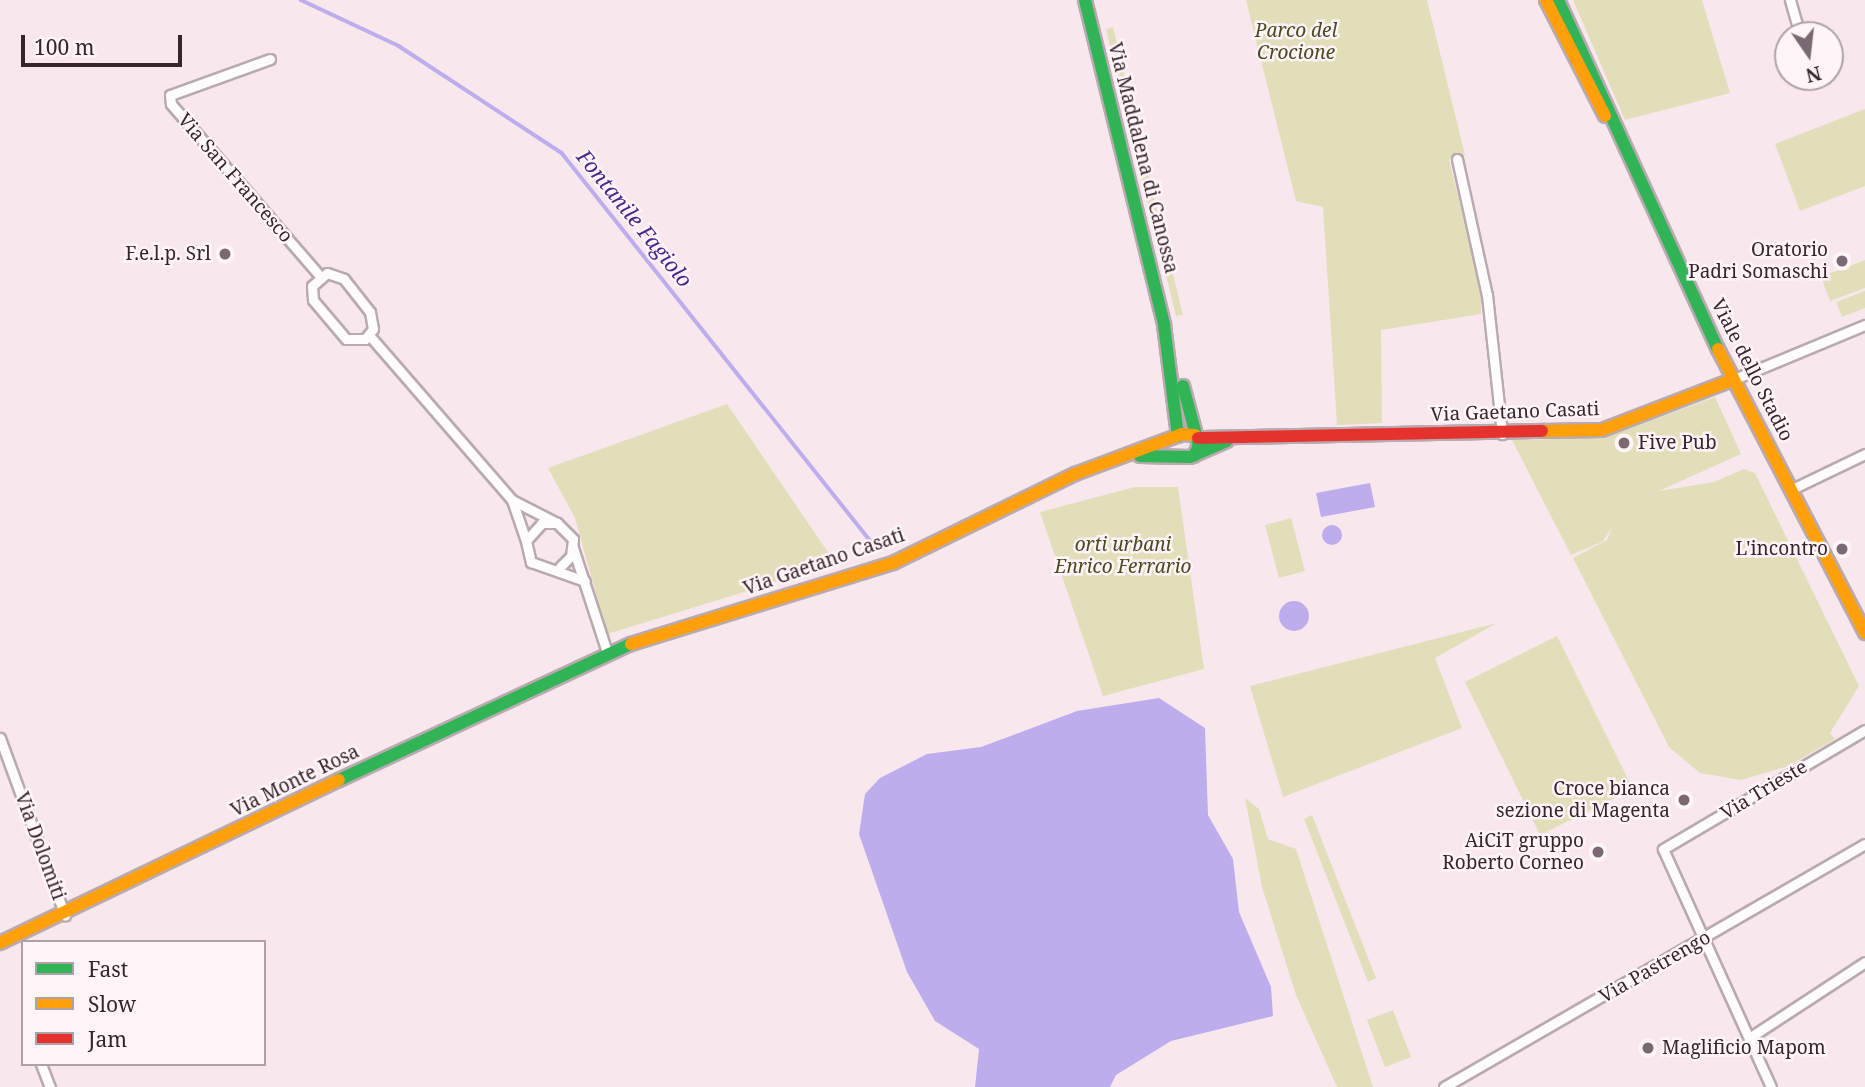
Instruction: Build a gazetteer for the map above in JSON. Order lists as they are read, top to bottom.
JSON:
{
  "streets": {
    "street": [
      "Via Maddalena di Canossa",
      "Via San Francesco",
      "Viale dello Stadio",
      "Via Gaetano Casati",
      "Via Monte Rosa",
      "Via Trieste",
      "Via Dolomiti",
      "Via Pastrengo"
    ]
  },
  "crossings": [
    ["Via Maddalena di Canossa", "Via Gaetano Casati"],
    ["Viale dello Stadio", "Via Gaetano Casati"],
    ["Via Gaetano Casati", "Via Monte Rosa"],
    ["Via Monte Rosa", "Via Dolomiti"],
    ["Via Trieste", "Via Pastrengo"]
  ],
  "water": ["Fontanile Fagiolo"],
  "parks": ["Parco del Crocione", "orti urbani Enrico Ferrario"],
  "places": [
    "F.e.l.p. Srl",
    "Oratorio Padri Somaschi",
    "Five Pub",
    "L'incontro",
    "Croce bianca sezione di Magenta",
    "AiCiT gruppo Roberto Corneo",
    "Maglificio Mapom"
  ],
  "legend": ["Fast", "Slow", "Jam"],
  "scale_bar": "100 m",
  "north": "bottom"
}
